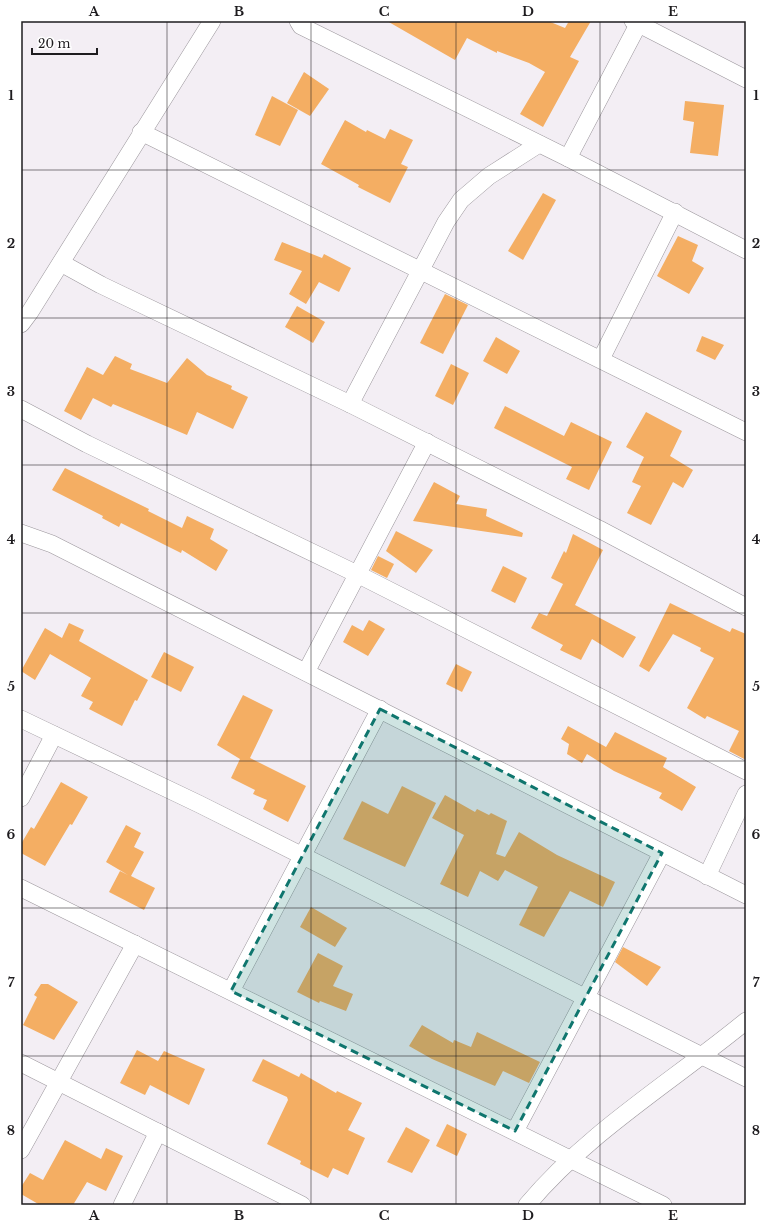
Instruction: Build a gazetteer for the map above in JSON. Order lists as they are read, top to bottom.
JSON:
{
  "scale_bar": "20 m",
  "grid": {
    "columns": [
      "A",
      "B",
      "C",
      "D",
      "E"
    ],
    "rows": [
      "1",
      "2",
      "3",
      "4",
      "5",
      "6",
      "7",
      "8"
    ]
  }
}
